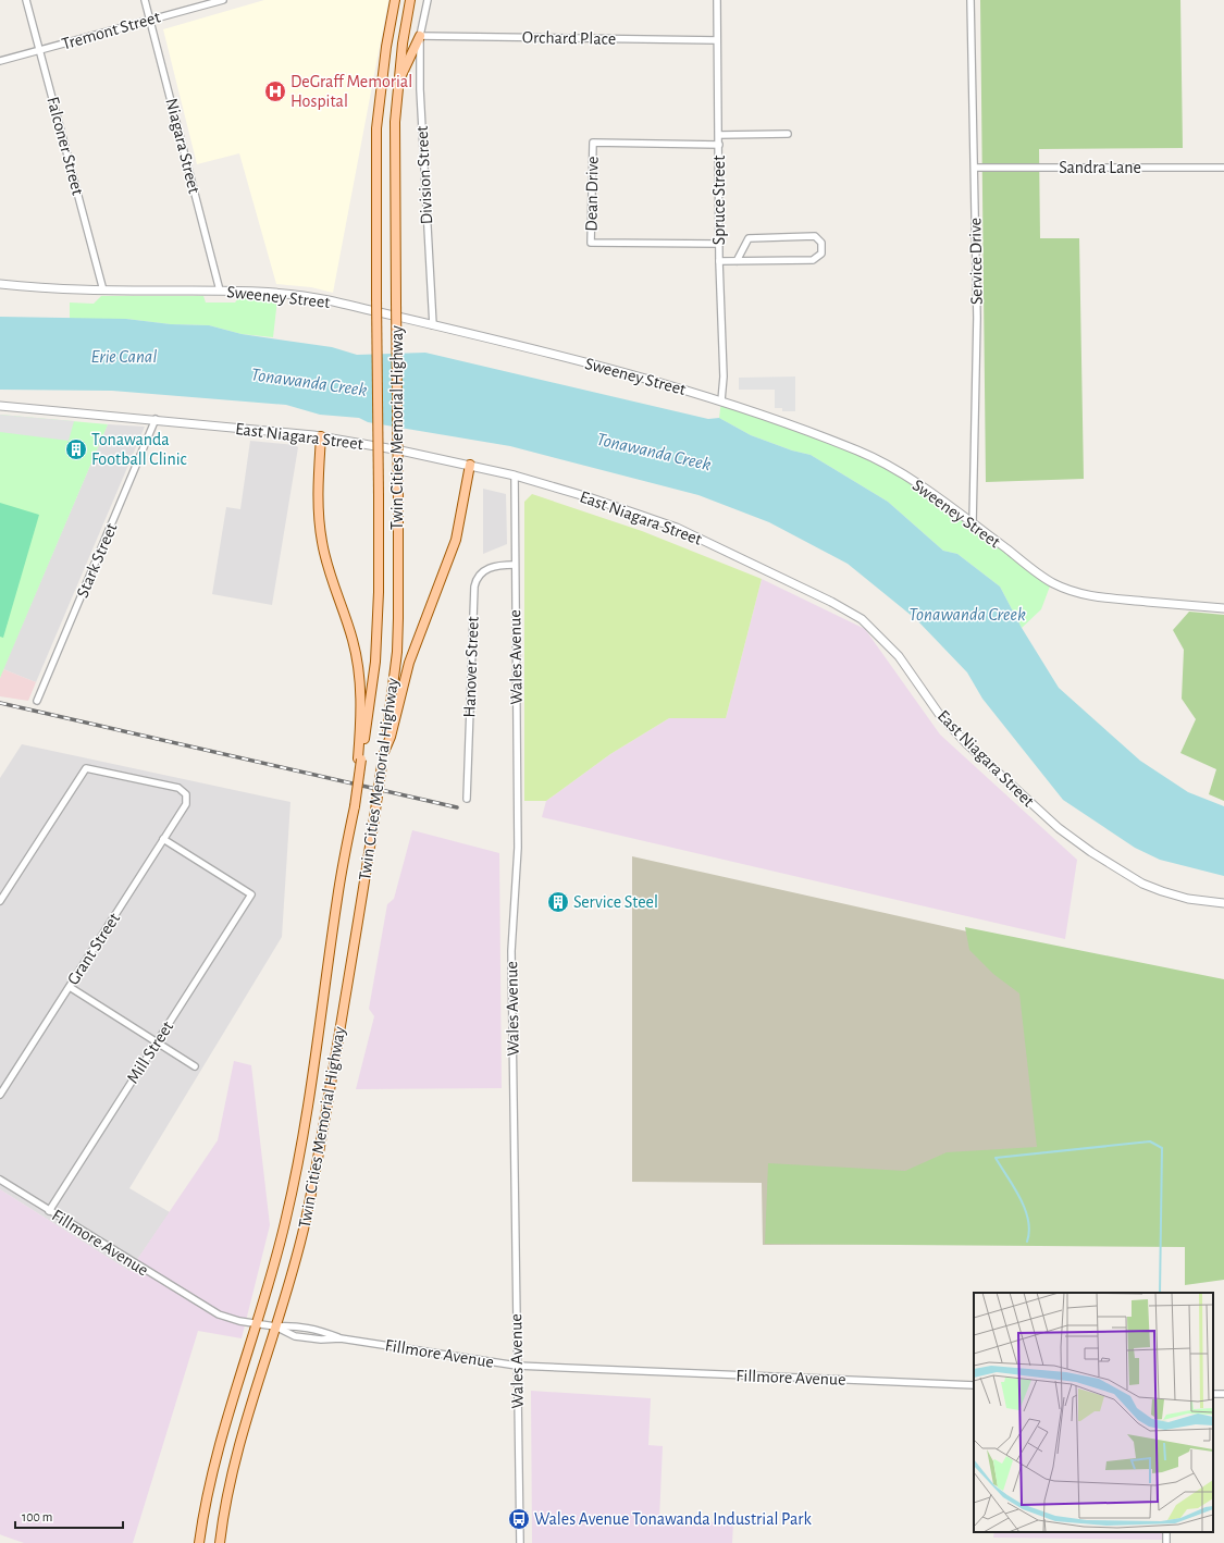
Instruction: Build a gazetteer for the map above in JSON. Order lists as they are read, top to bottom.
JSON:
{
  "streets": {
    "main road": ["Twin Cities Memorial Highway"],
    "street": [
      "Tremont Street",
      "Orchard Place",
      "Falconer Street",
      "Niagara Street",
      "Sandra Lane",
      "Division Street",
      "Dean Drive",
      "Spruce Street",
      "Service Drive",
      "Sweeney Street",
      "East Niagara Street",
      "Stark Street",
      "Wales Avenue",
      "Hanover Street",
      "Grant Street",
      "Mill Street",
      "Fillmore Avenue"
    ]
  },
  "crossings": [
    ["Tremont Street", "Falconer Street"],
    ["Tremont Street", "Niagara Street"],
    ["Orchard Place", "Division Street"],
    ["Orchard Place", "Spruce Street"],
    ["Falconer Street", "Sweeney Street"],
    ["Niagara Street", "Sweeney Street"],
    ["Sandra Lane", "Service Drive"],
    ["Division Street", "Sweeney Street"],
    ["Dean Drive", "Spruce Street"],
    ["Spruce Street", "Sweeney Street"],
    ["Service Drive", "Sweeney Street"],
    ["Twin Cities Memorial Highway", "Fillmore Avenue"],
    ["East Niagara Street", "Stark Street"],
    ["East Niagara Street", "Wales Avenue"],
    ["Wales Avenue", "Hanover Street"],
    ["Wales Avenue", "Fillmore Avenue"],
    ["Grant Street", "Mill Street"],
    ["Mill Street", "Fillmore Avenue"]
  ],
  "water": ["Erie Canal", "Tonawanda Creek"],
  "places": {
    "hospital": ["DeGraff Memorial Hospital"],
    "building": ["Tonawanda Football Clinic", "Service Steel"],
    "bus stop": ["Wales Avenue Tonawanda Industrial Park"]
  },
  "scale_bar": "100 m"
}
